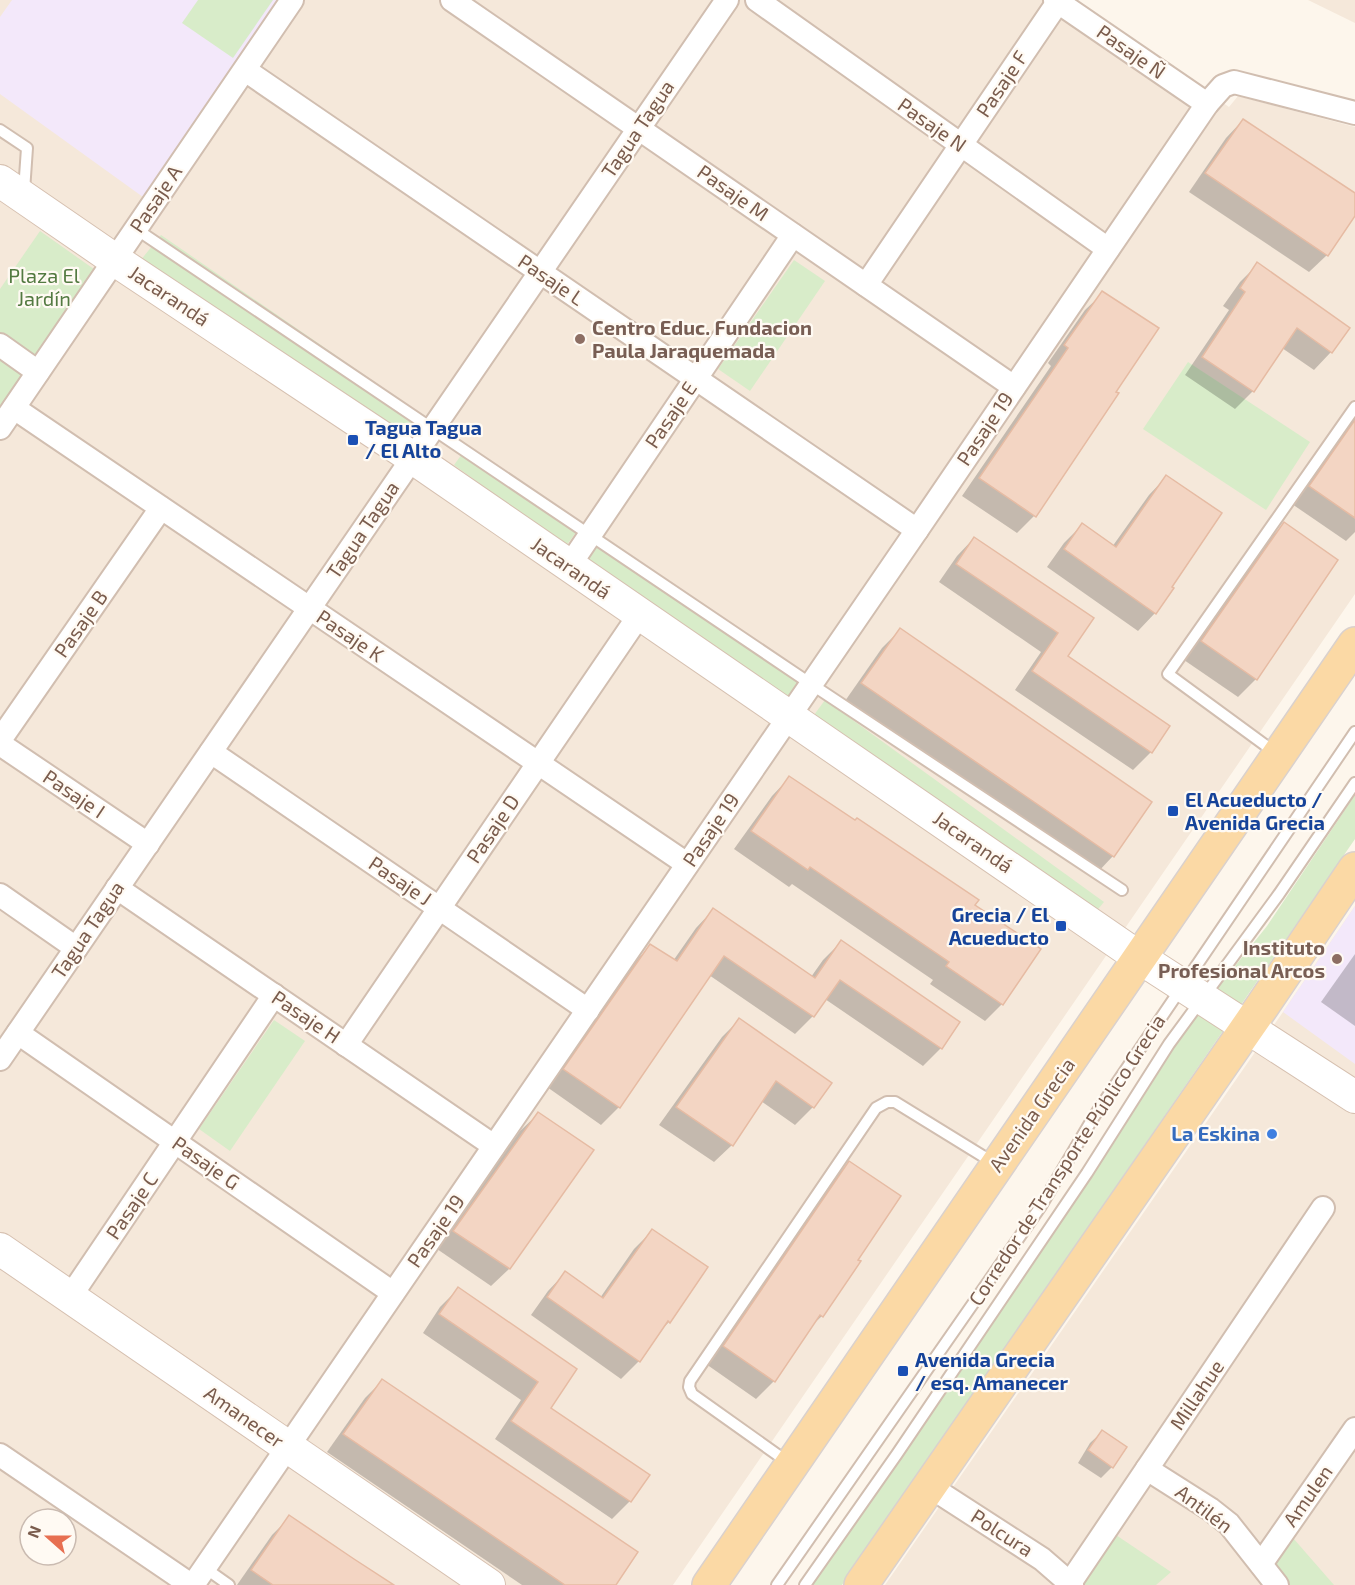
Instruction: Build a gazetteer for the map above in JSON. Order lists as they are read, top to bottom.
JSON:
{
  "streets": {
    "main road": ["Avenida Grecia"],
    "street": [
      "Pasaje Ñ",
      "Pasaje F",
      "Pasaje N",
      "Tagua Tagua",
      "Pasaje M",
      "Pasaje A",
      "Pasaje L",
      "Jacarandá",
      "Pasaje E",
      "Pasaje 19",
      "Pasaje B",
      "Pasaje K",
      "Pasaje I",
      "Pasaje D",
      "Pasaje J",
      "Pasaje H",
      "Pasaje G",
      "Pasaje C",
      "Millahue",
      "Amanecer",
      "Amulen",
      "Antilén",
      "Polcura"
    ],
    "lane": ["Corredor de Transporte Público Grecia"]
  },
  "crossings": [
    ["Pasaje Ñ", "Pasaje F"],
    ["Pasaje Ñ", "Pasaje 19"],
    ["Pasaje F", "Pasaje N"],
    ["Pasaje F", "Pasaje M"],
    ["Pasaje N", "Pasaje 19"],
    ["Tagua Tagua", "Pasaje M"],
    ["Tagua Tagua", "Pasaje L"],
    ["Tagua Tagua", "Jacarandá"],
    ["Tagua Tagua", "Pasaje K"],
    ["Tagua Tagua", "Pasaje I"],
    ["Tagua Tagua", "Pasaje J"],
    ["Tagua Tagua", "Pasaje H"],
    ["Tagua Tagua", "Pasaje G"],
    ["Pasaje M", "Pasaje E"],
    ["Pasaje M", "Pasaje 19"],
    ["Pasaje A", "Pasaje L"],
    ["Pasaje A", "Jacarandá"],
    ["Pasaje A", "Pasaje K"],
    ["Pasaje L", "Pasaje E"],
    ["Pasaje L", "Pasaje 19"],
    ["Jacarandá", "Pasaje E"],
    ["Jacarandá", "Pasaje 19"],
    ["Jacarandá", "Pasaje D"],
    ["Jacarandá", "Avenida Grecia"],
    ["Jacarandá", "Corredor de Transporte Público Grecia"],
    ["Pasaje 19", "Pasaje K"],
    ["Pasaje 19", "Pasaje J"],
    ["Pasaje 19", "Pasaje H"],
    ["Pasaje 19", "Pasaje G"],
    ["Pasaje 19", "Amanecer"],
    ["Pasaje B", "Pasaje K"],
    ["Pasaje K", "Pasaje D"],
    ["Pasaje D", "Pasaje J"],
    ["Pasaje D", "Pasaje H"],
    ["Pasaje H", "Pasaje C"],
    ["Pasaje G", "Pasaje C"],
    ["Pasaje C", "Amanecer"],
    ["Millahue", "Antilén"],
    ["Millahue", "Polcura"],
    ["Amulen", "Antilén"]
  ],
  "parks": ["Plaza El Jardín"],
  "places": {
    "other": ["Centro Educ. Fundacion Paula Jaraquemada", "Instituto Profesional Arcos", "La Eskina"],
    "transit": [
      "Tagua Tagua / El Alto",
      "El Acueducto / Avenida Grecia",
      "Grecia / El Acueducto",
      "Avenida Grecia / esq. Amanecer"
    ]
  },
  "north": "left"
}
